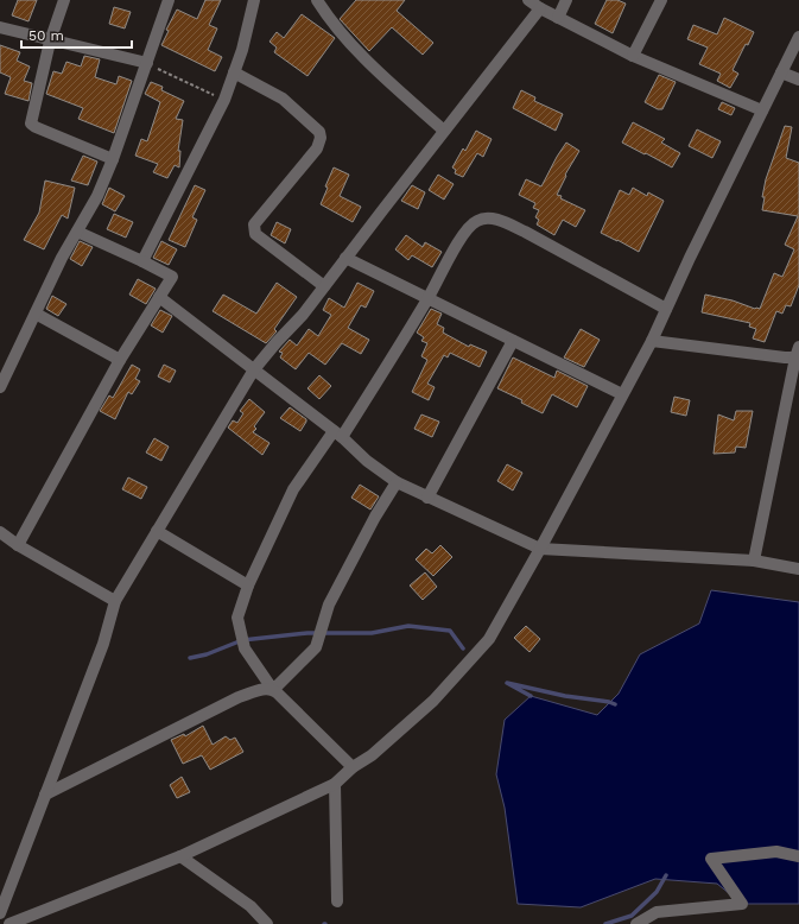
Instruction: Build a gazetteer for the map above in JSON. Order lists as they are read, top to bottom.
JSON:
{
  "scale_bar": "50 m"
}
